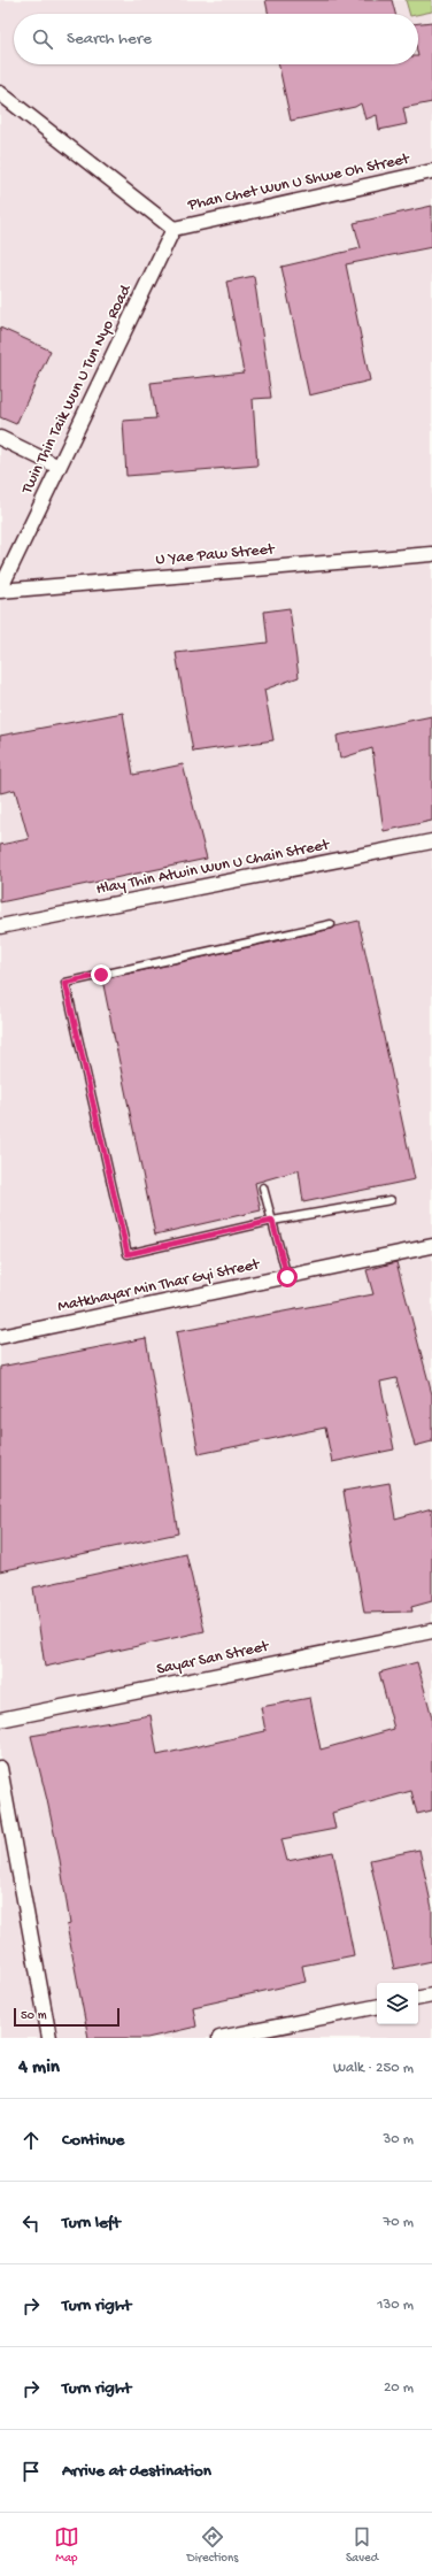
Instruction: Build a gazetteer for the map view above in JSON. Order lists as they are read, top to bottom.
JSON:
{
  "streets": {
    "street": [
      "Phan Chet Wun U Shwe Oh Street",
      "Twin Thin Taik Wun U Tun Nyo Road",
      "U Yae Paw Street",
      "Hlay Thin Atwin Wun U Chain Street",
      "Matkhayar Min Thar Gyi Street",
      "Sayar San Street"
    ]
  },
  "crossings": [
    ["Phan Chet Wun U Shwe Oh Street", "Twin Thin Taik Wun U Tun Nyo Road"],
    ["Twin Thin Taik Wun U Tun Nyo Road", "U Yae Paw Street"]
  ],
  "scale_bar": "50 m",
  "page": {
    "search": "Search here",
    "scale": "50 m",
    "heading": ["4 min", "Walk · 250 m"],
    "list": [
      ["Continue", "30 m"],
      ["Turn left", "70 m"],
      ["Turn right", "130 m"],
      ["Turn right", "20 m"],
      "Arrive at destination"
    ],
    "nav": ["Map", "Directions", "Saved"]
  }
}
